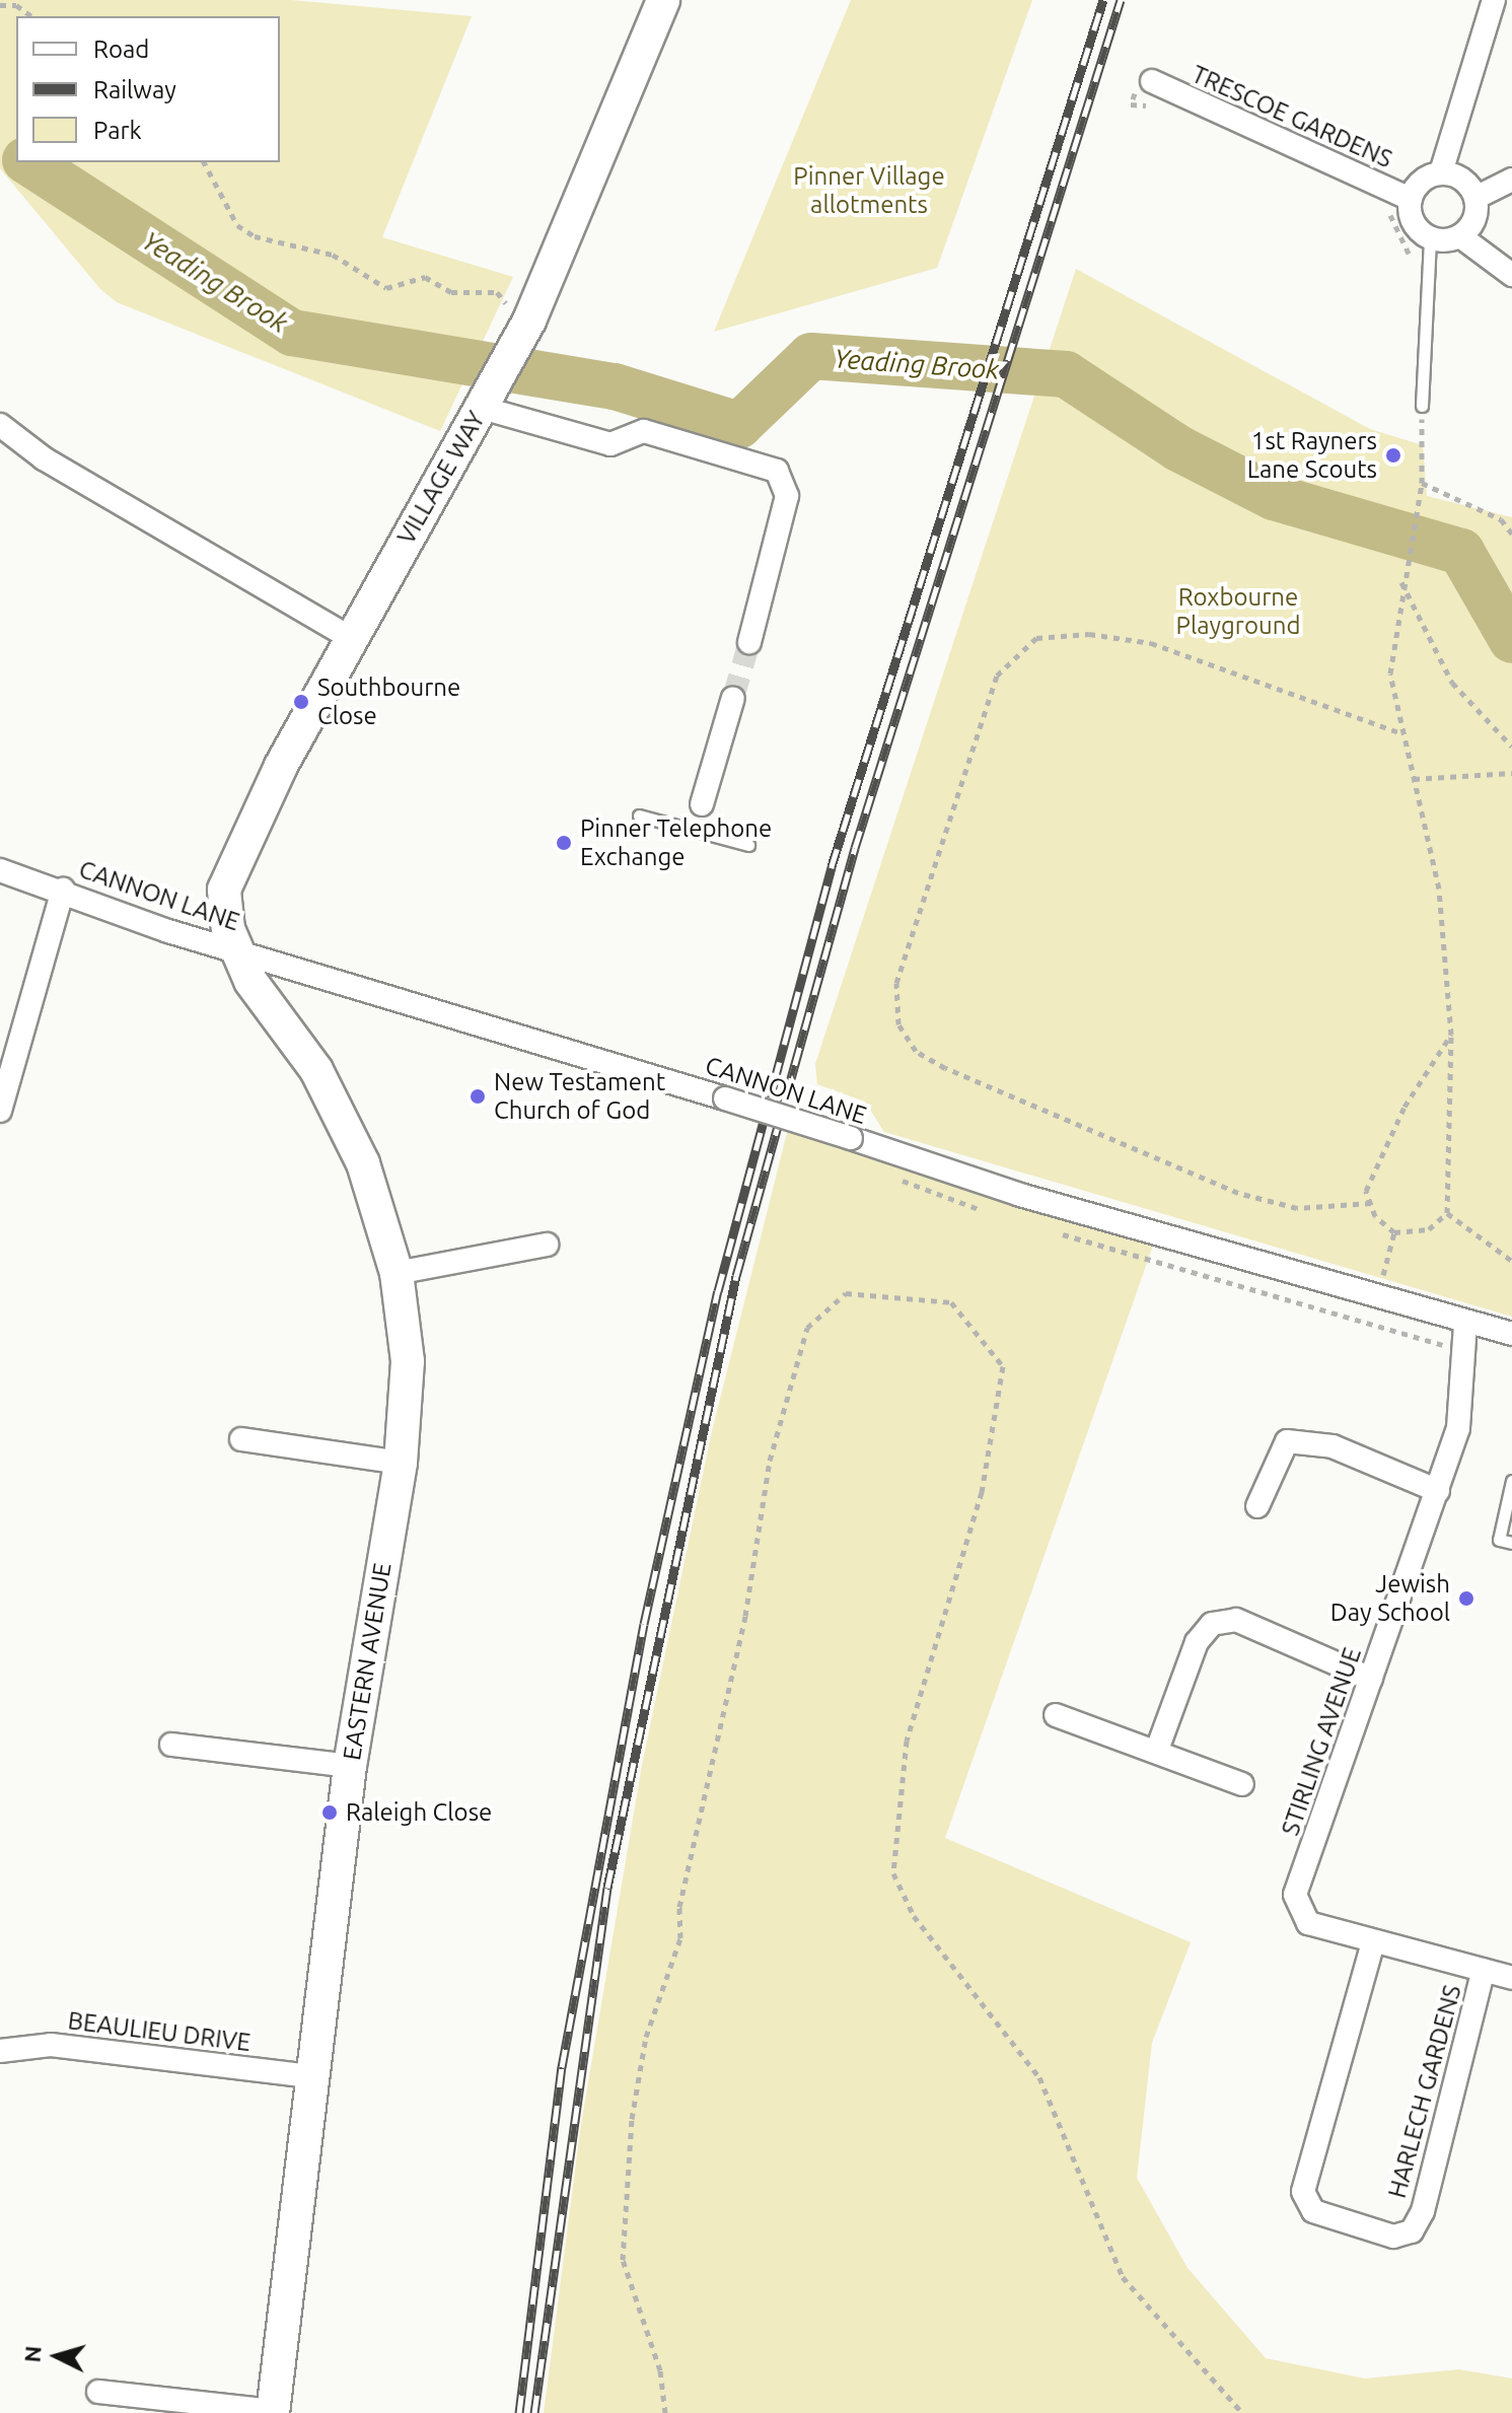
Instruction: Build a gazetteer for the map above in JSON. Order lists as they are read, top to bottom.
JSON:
{
  "streets": {
    "street": [
      "TRESCOE GARDENS",
      "VILLAGE WAY",
      "CANNON LANE",
      "EASTERN AVENUE",
      "STIRLING AVENUE",
      "BEAULIEU DRIVE",
      "HARLECH GARDENS"
    ]
  },
  "crossings": [
    ["VILLAGE WAY", "CANNON LANE"],
    ["VILLAGE WAY", "EASTERN AVENUE"],
    ["CANNON LANE", "EASTERN AVENUE"],
    ["CANNON LANE", "STIRLING AVENUE"],
    ["EASTERN AVENUE", "BEAULIEU DRIVE"],
    ["STIRLING AVENUE", "HARLECH GARDENS"]
  ],
  "water": ["Yeading Brook"],
  "parks": ["Pinner Village allotments", "Roxbourne Playground"],
  "places": [
    "1st Rayners Lane Scouts",
    "Southbourne Close",
    "Pinner Telephone Exchange",
    "New Testament Church of God",
    "Jewish Day School",
    "Raleigh Close"
  ],
  "legend": ["Road", "Railway", "Park"],
  "north": "left"
}
